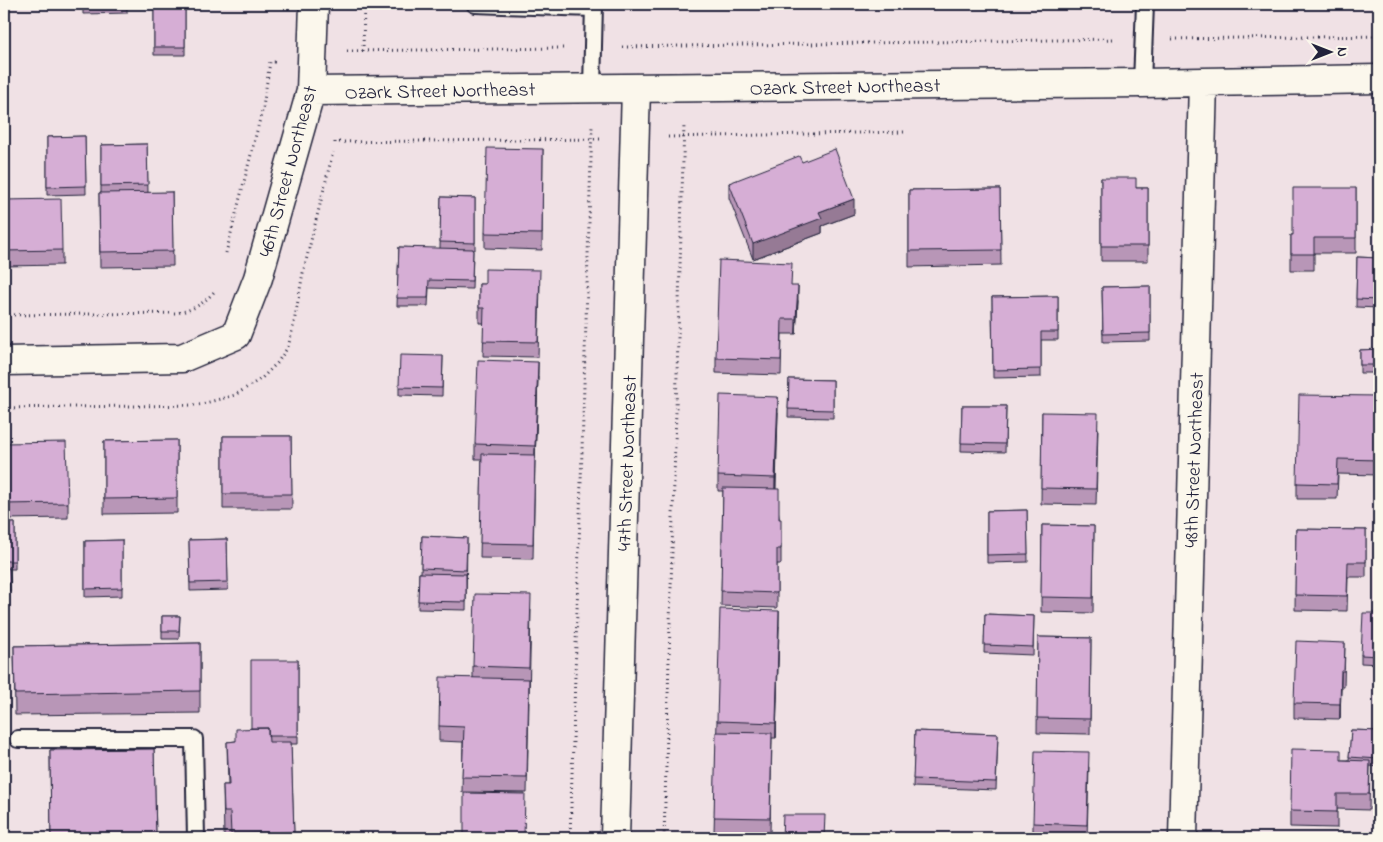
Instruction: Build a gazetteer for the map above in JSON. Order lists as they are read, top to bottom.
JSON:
{
  "streets": {
    "street": [
      "Ozark Street Northeast",
      "46th Street Northeast",
      "48th Street Northeast",
      "47th Street Northeast"
    ]
  },
  "crossings": [
    ["Ozark Street Northeast", "46th Street Northeast"],
    ["Ozark Street Northeast", "48th Street Northeast"],
    ["Ozark Street Northeast", "47th Street Northeast"]
  ],
  "north": "right"
}
